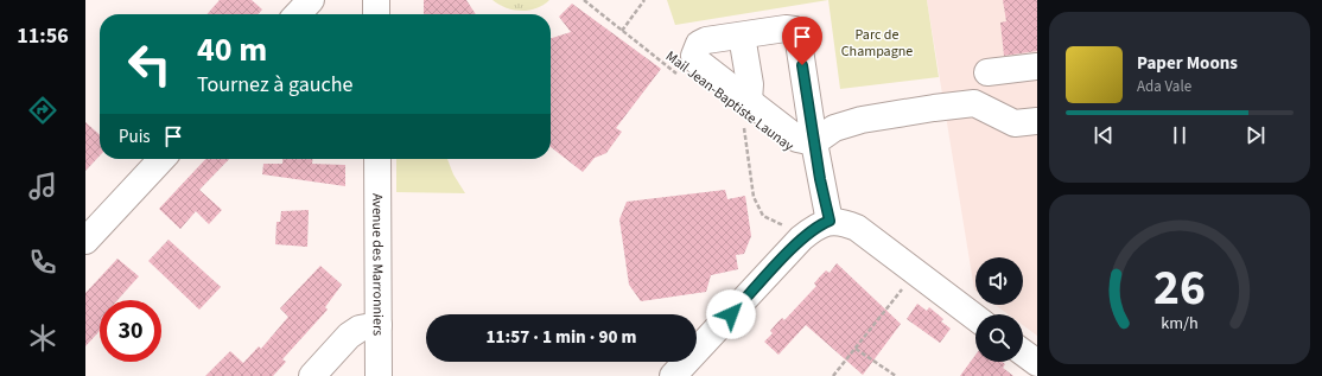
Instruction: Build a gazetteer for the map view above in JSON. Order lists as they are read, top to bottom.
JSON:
{
  "streets": {
    "street": ["Avenue des Marronniers"],
    "path": ["Mail Jean-Baptiste Launay"]
  },
  "parks": ["Parc de Champagne"],
  "page": {
    "tabs": "11:56",
    "turn": ["40 m", "Tournez à gauche"],
    "song": ["Paper Moons", "Ada Vale"],
    "then": "Puis",
    "limit": "30",
    "trip": "11:57 · 1 min · 90 m",
    "gauge": ["26", "km/h"]
  }
}
